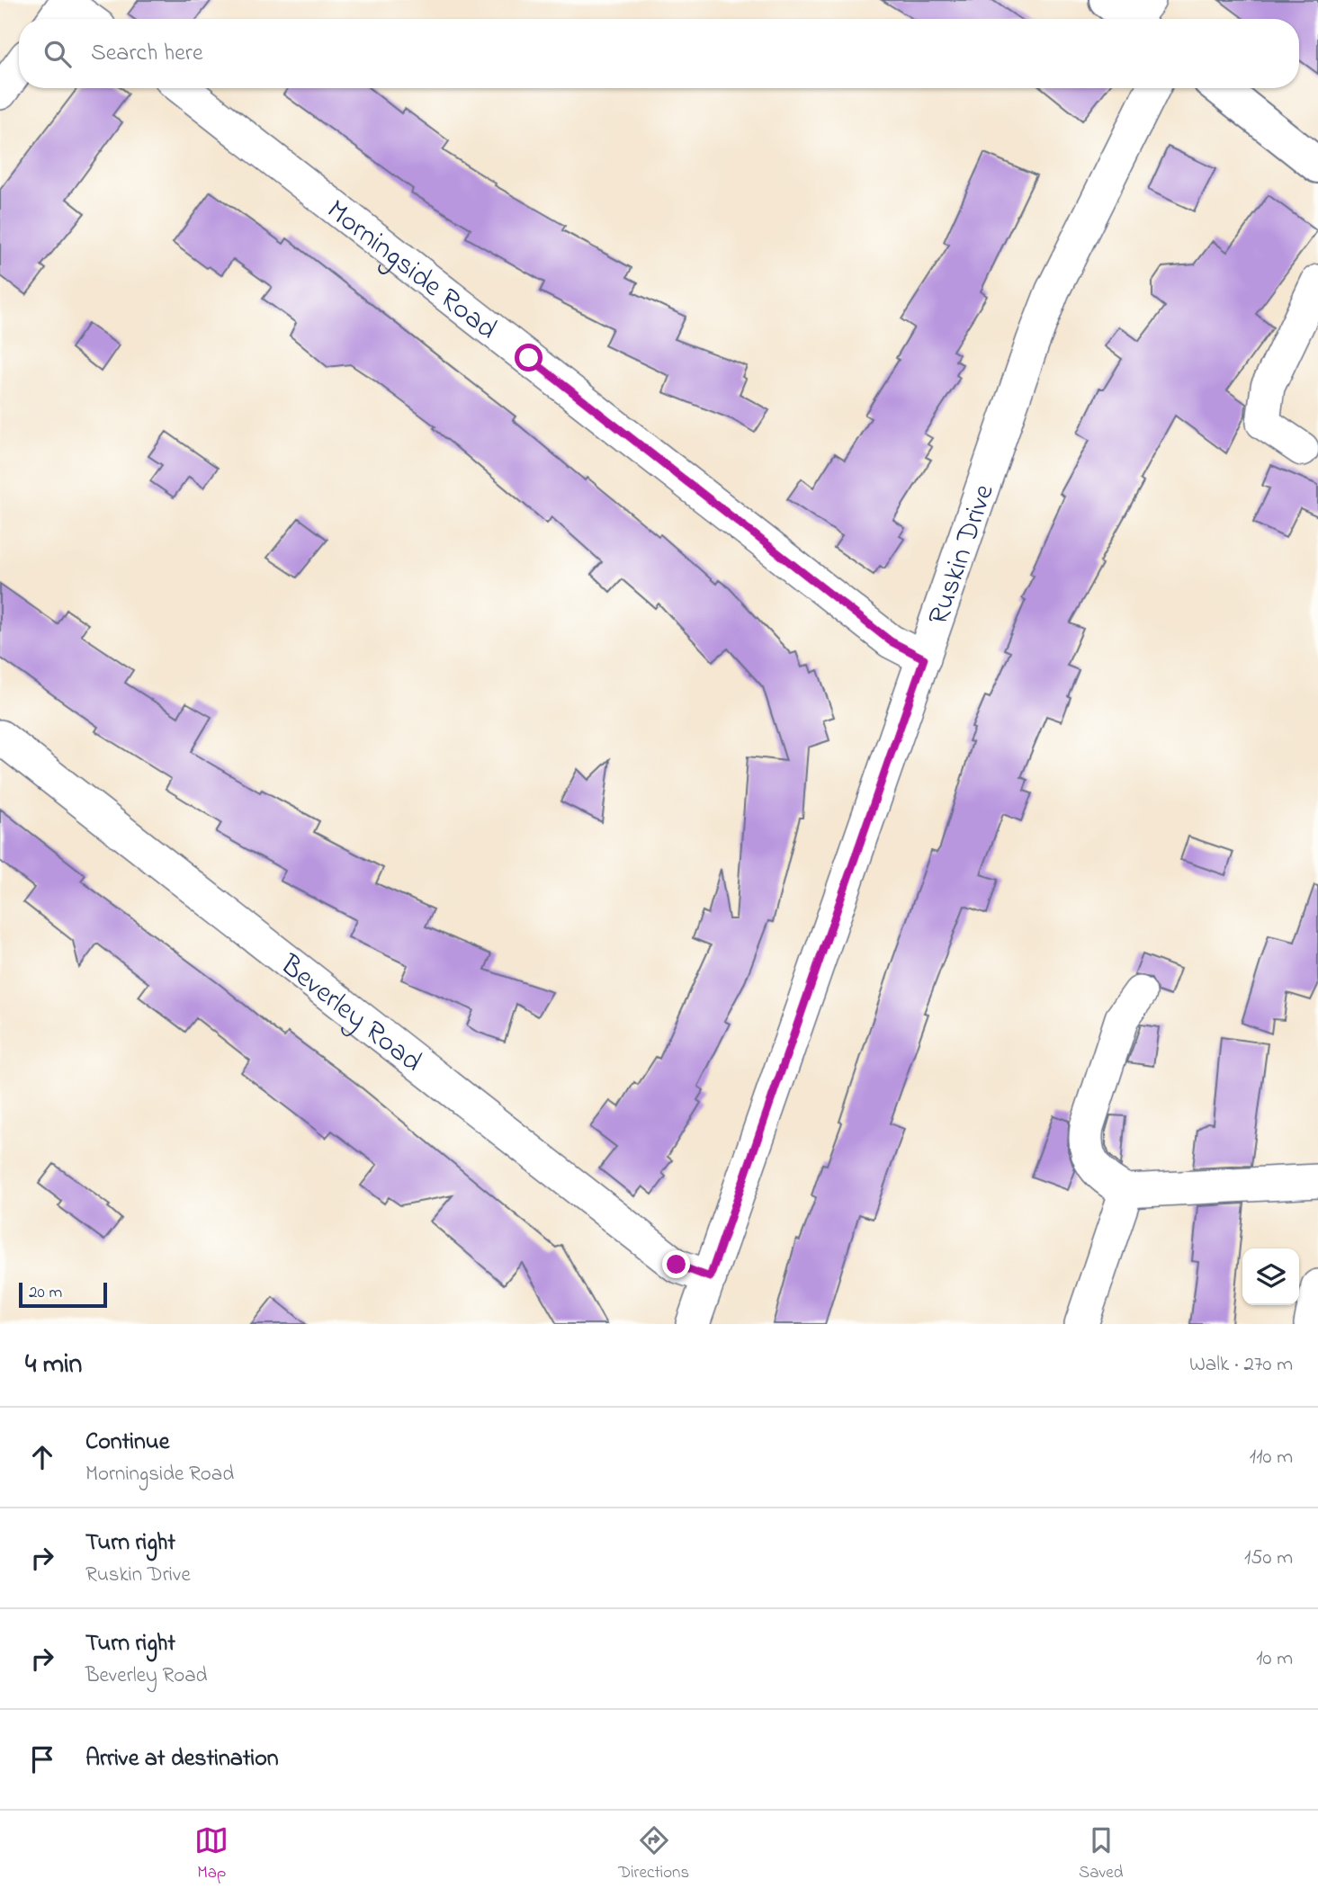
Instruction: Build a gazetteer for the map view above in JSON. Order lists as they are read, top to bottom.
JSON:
{
  "streets": {
    "street": ["Morningside Road", "Ruskin Drive", "Beverley Road"]
  },
  "crossings": [
    ["Morningside Road", "Ruskin Drive"],
    ["Ruskin Drive", "Beverley Road"]
  ],
  "scale_bar": "20 m",
  "page": {
    "search": "Search here",
    "scale": "20 m",
    "heading": ["4 min", "Walk · 270 m"],
    "list": [
      ["Continue", "Morningside Road", "110 m"],
      ["Turn right", "Ruskin Drive", "150 m"],
      ["Turn right", "Beverley Road", "10 m"],
      "Arrive at destination"
    ],
    "nav": ["Map", "Directions", "Saved"]
  }
}
